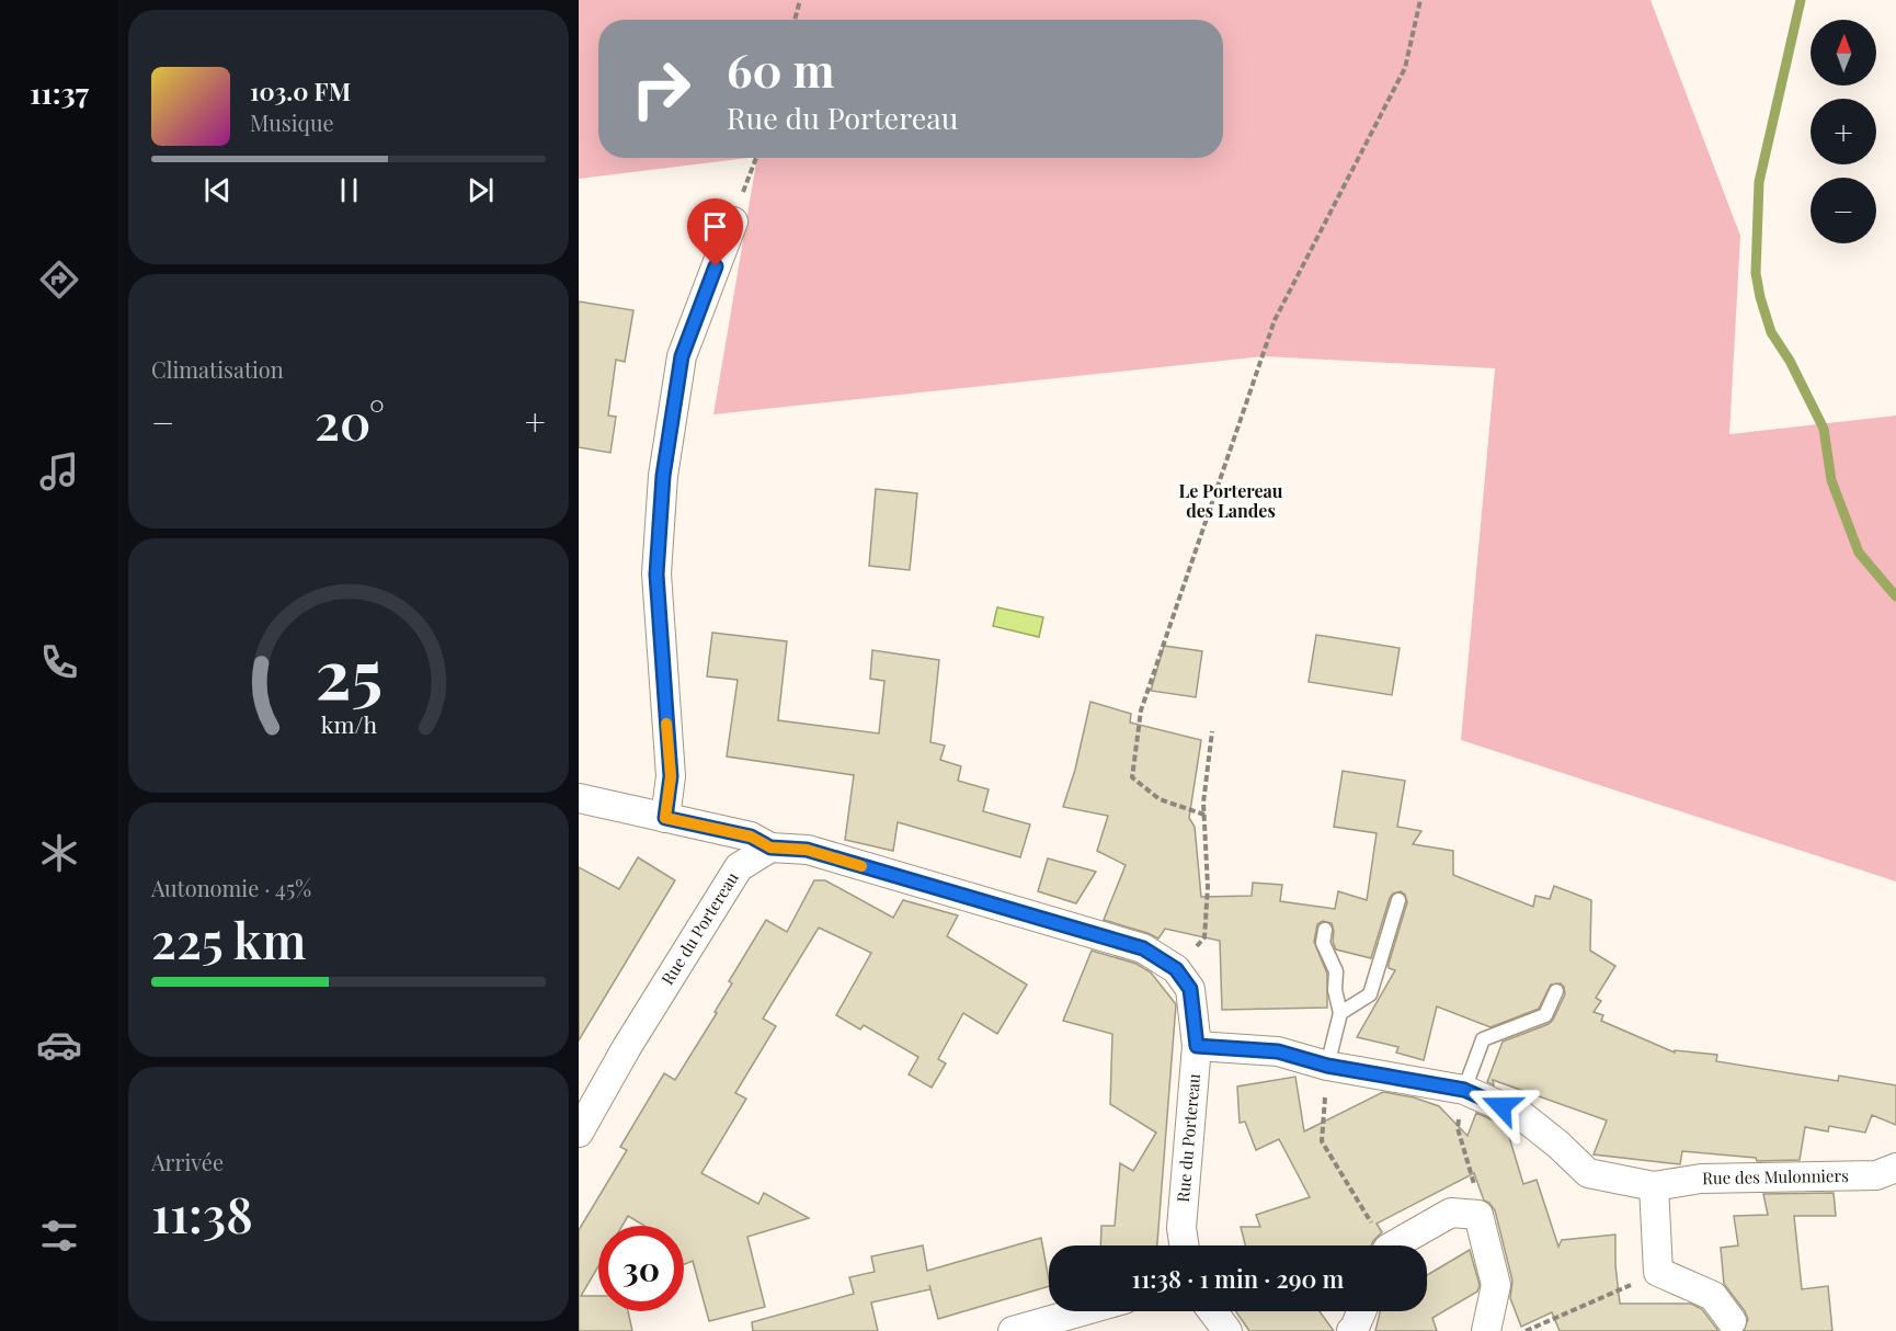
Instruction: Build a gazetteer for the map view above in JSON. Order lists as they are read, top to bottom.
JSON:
{
  "streets": {
    "street": ["Rue du Portereau", "Rue des Mulonniers"]
  },
  "crossings": [
    ["Rue du Portereau", "Rue des Mulonniers"]
  ],
  "districts": ["Le Portereau des Landes"],
  "north": "top",
  "page": {
    "tabs": "11:37",
    "map_buttons": ["+", "−"],
    "turn": ["60 m", "Rue du Portereau"],
    "song": ["103.0 FM", "Musique"],
    "tile": [
      "Climatisation",
      ["Autonomie · 45%", "225 km"],
      ["Arrivée", "11:38"]
    ],
    "heat": ["−", "20°", "+"],
    "limit": "30",
    "trip": "11:38 · 1 min · 290 m",
    "gauge": ["25", "km/h"]
  }
}
